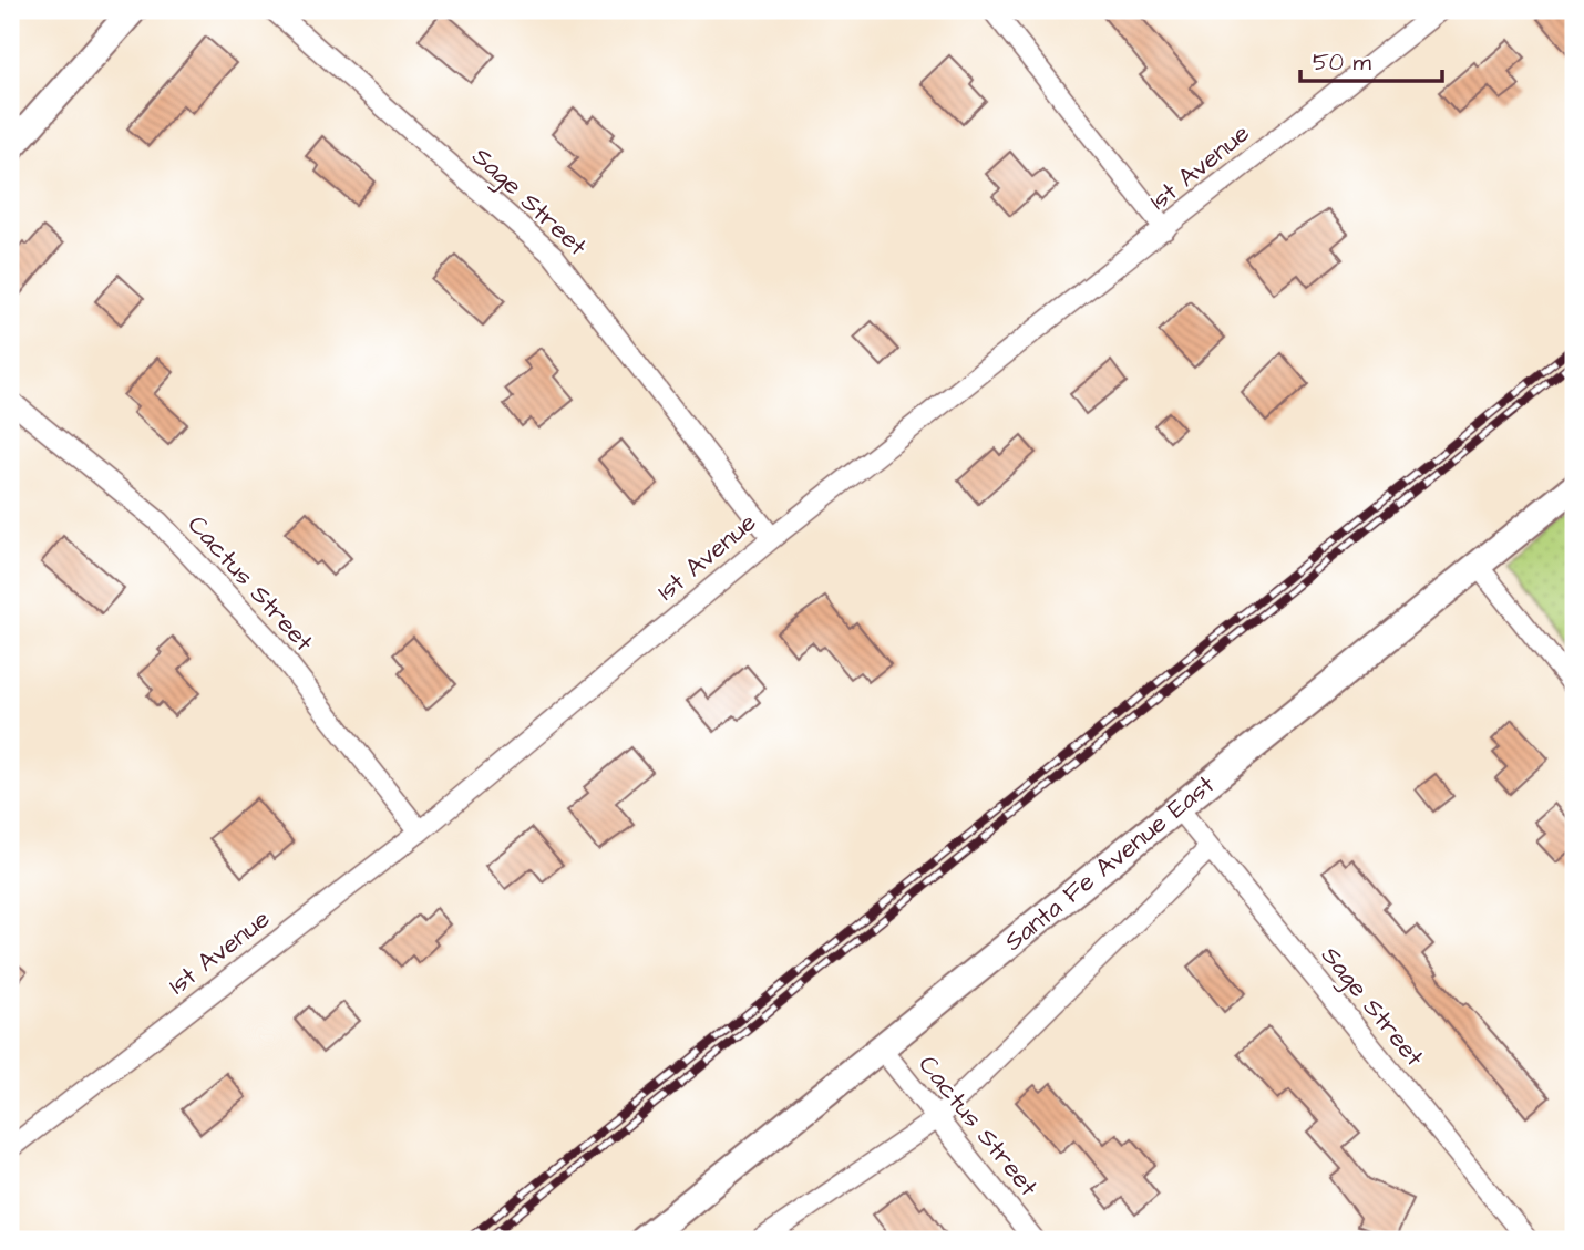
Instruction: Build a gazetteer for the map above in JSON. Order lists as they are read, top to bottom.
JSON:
{
  "streets": {
    "street": [
      "1st Avenue",
      "Sage Street",
      "Cactus Street",
      "Santa Fe Avenue East"
    ]
  },
  "crossings": [
    ["1st Avenue", "Sage Street"],
    ["1st Avenue", "Cactus Street"],
    ["Sage Street", "Santa Fe Avenue East"],
    ["Cactus Street", "Santa Fe Avenue East"]
  ],
  "scale_bar": "50 m"
}
